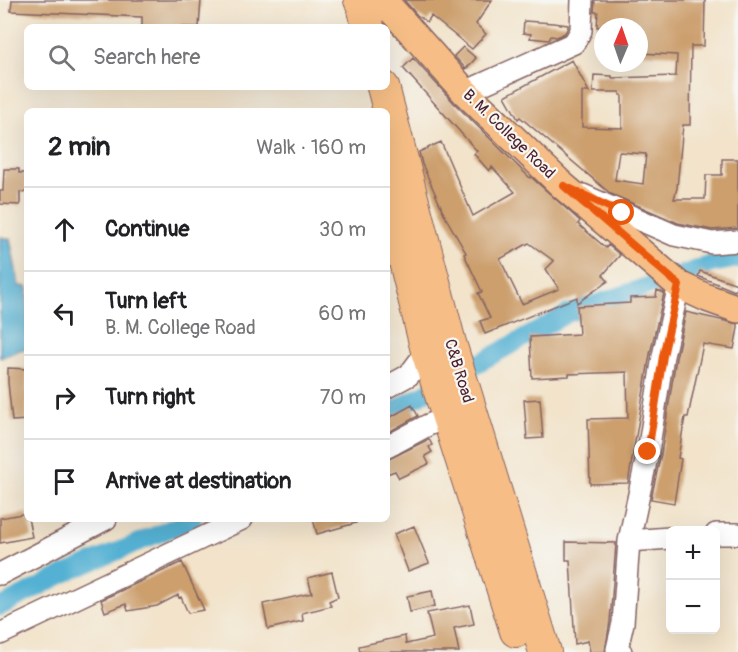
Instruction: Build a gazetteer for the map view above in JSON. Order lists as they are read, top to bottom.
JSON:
{
  "streets": {
    "highway": ["C&B Road"],
    "main road": ["B. M. College Road"]
  },
  "north": "top",
  "page": {
    "search": "Search here",
    "heading": ["2 min", "Walk · 160 m"],
    "list": [
      ["Continue", "30 m"],
      ["Turn left", "B. M. College Road", "60 m"],
      ["Turn right", "70 m"],
      "Arrive at destination"
    ],
    "map_buttons": ["+", "−"]
  }
}
